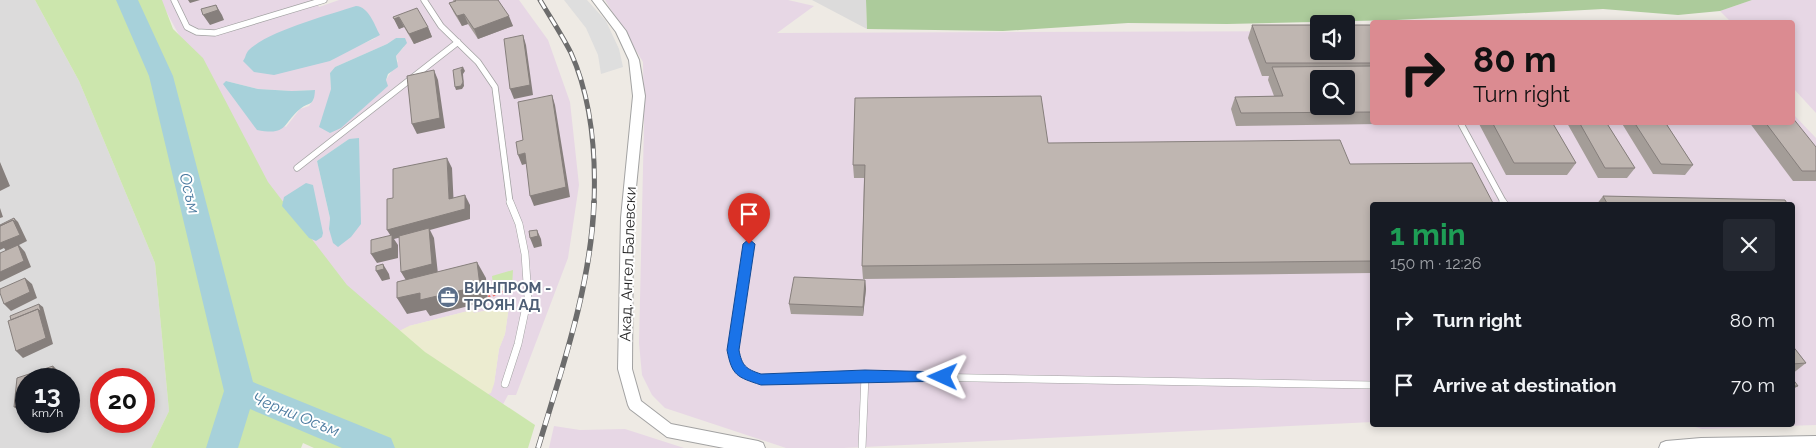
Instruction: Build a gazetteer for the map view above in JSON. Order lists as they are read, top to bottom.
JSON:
{
  "streets": {
    "street": ["Акад. Ангел Балевски"]
  },
  "water": ["Осъм", "Черни Осъм"],
  "places": {
    "office": ["ВИНПРОМ - ТРОЯН АД"]
  },
  "page": {
    "turn": ["80 m", "Turn right"],
    "heading": ["1 min", "150 m · 12:26"],
    "list": [
      {
        "name": "Turn right",
        "value": "80 m"
      },
      {
        "name": "Arrive at destination",
        "value": "70 m"
      }
    ],
    "speed": "13 km/h",
    "limit": "20"
  }
}
